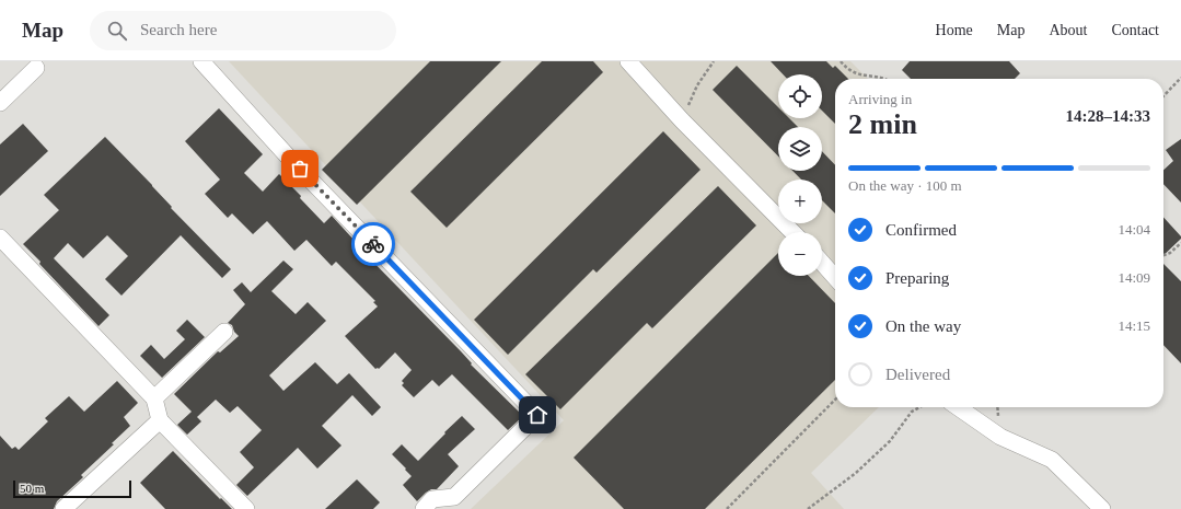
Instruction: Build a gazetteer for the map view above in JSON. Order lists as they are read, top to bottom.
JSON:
{
  "scale_bar": "50 m",
  "page": {
    "header": "Map",
    "search": "Search here",
    "nav": [
      "Home",
      "Map",
      "About",
      "Contact"
    ],
    "map_buttons": ["+", "−"],
    "heading": ["2 min", "Arriving in", "14:28–14:33"],
    "bar": "On the way · 100 m",
    "list": [
      ["Confirmed", "14:04"],
      ["Preparing", "14:09"],
      ["On the way", "14:15"],
      "Delivered"
    ],
    "scale": "50 m"
  }
}
